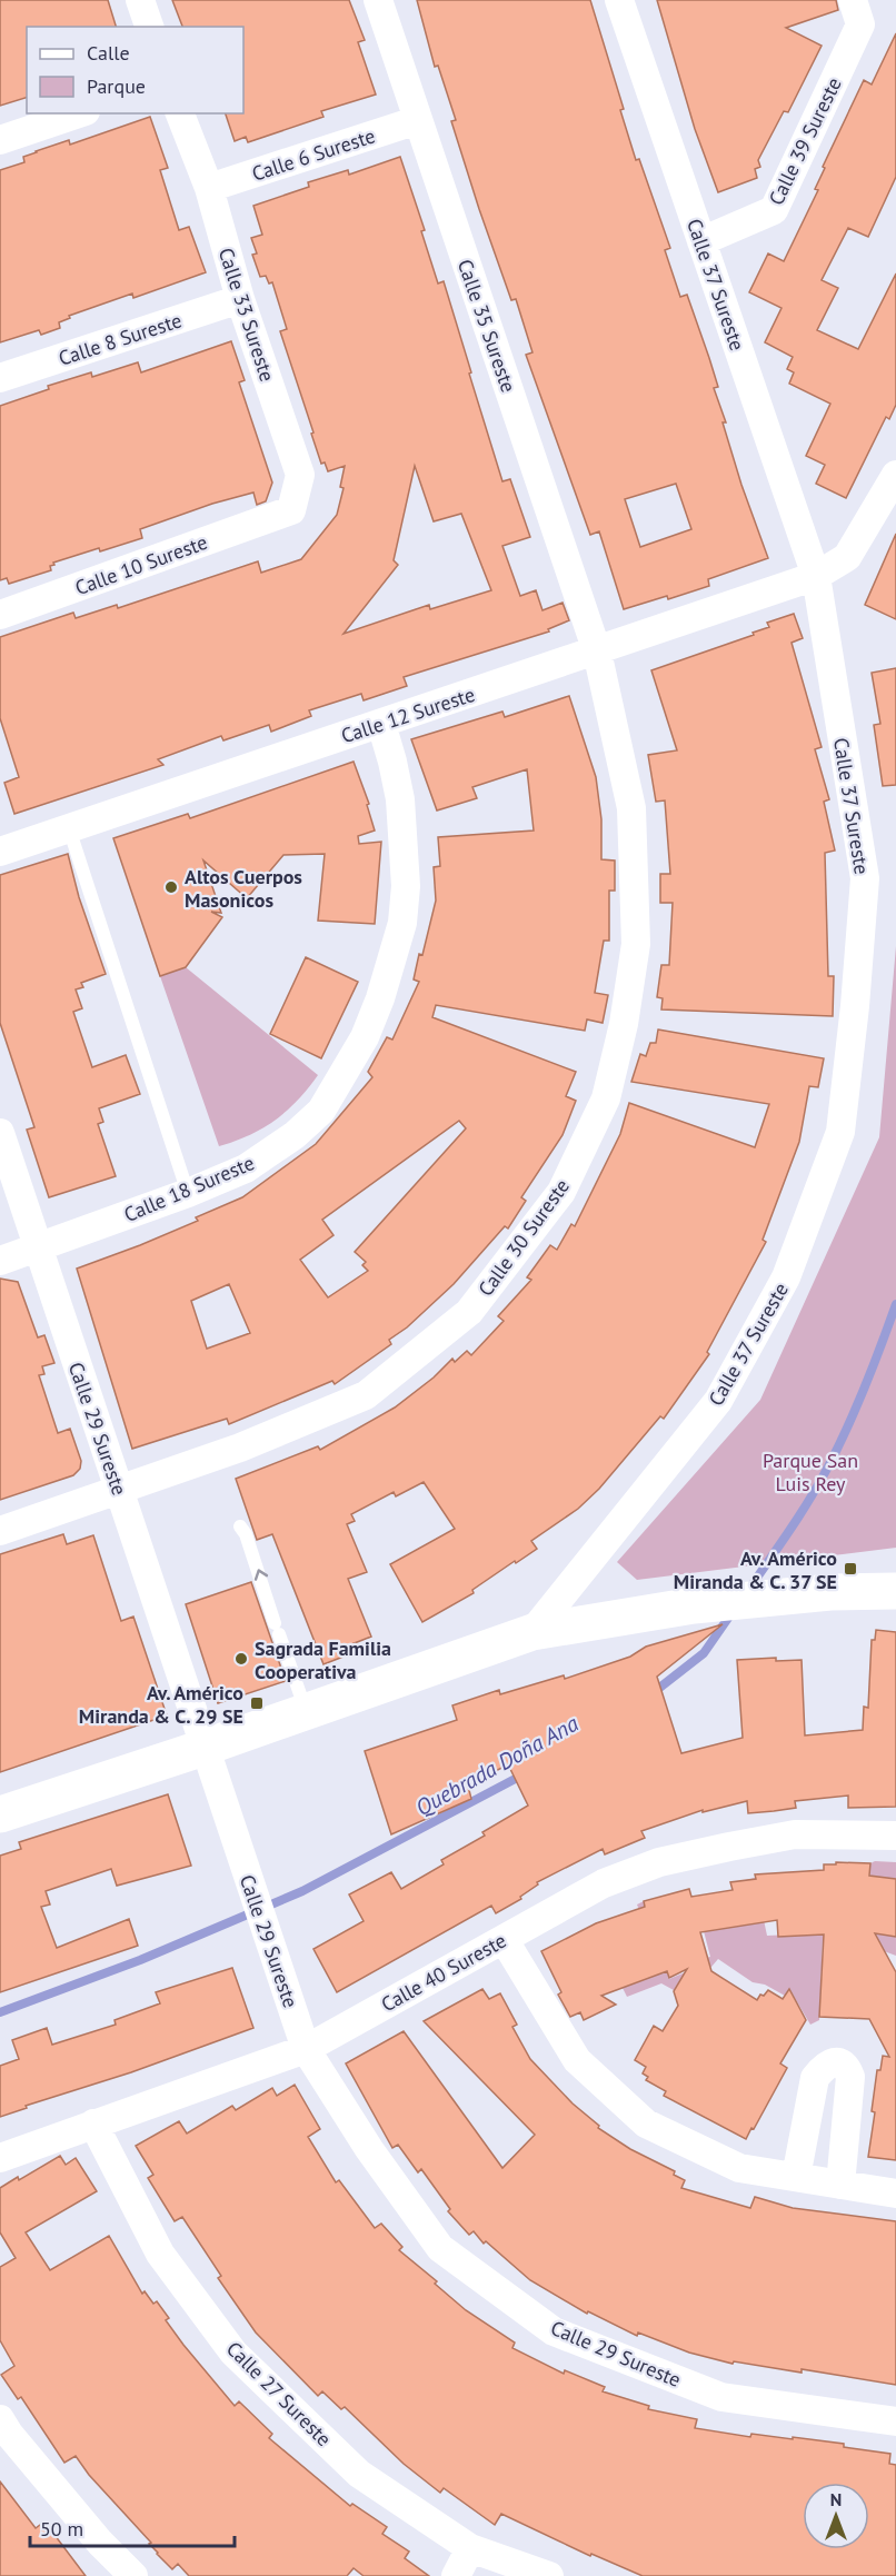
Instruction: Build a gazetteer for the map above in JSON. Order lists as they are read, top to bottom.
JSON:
{
  "streets": {
    "street": [
      "Calle 39 Sureste",
      "Calle 6 Sureste",
      "Calle 37 Sureste",
      "Calle 33 Sureste",
      "Calle 35 Sureste",
      "Calle 8 Sureste",
      "Calle 10 Sureste",
      "Calle 12 Sureste",
      "Calle 18 Sureste",
      "Calle 30 Sureste",
      "Calle 29 Sureste",
      "Calle 40 Sureste",
      "Calle 27 Sureste"
    ]
  },
  "crossings": [
    ["Calle 39 Sureste", "Calle 37 Sureste"],
    ["Calle 6 Sureste", "Calle 33 Sureste"],
    ["Calle 6 Sureste", "Calle 35 Sureste"],
    ["Calle 37 Sureste", "Calle 12 Sureste"],
    ["Calle 33 Sureste", "Calle 8 Sureste"],
    ["Calle 33 Sureste", "Calle 10 Sureste"],
    ["Calle 35 Sureste", "Calle 12 Sureste"],
    ["Calle 35 Sureste", "Calle 30 Sureste"],
    ["Calle 12 Sureste", "Calle 18 Sureste"],
    ["Calle 12 Sureste", "Calle 30 Sureste"],
    ["Calle 18 Sureste", "Calle 29 Sureste"],
    ["Calle 30 Sureste", "Calle 29 Sureste"],
    ["Calle 29 Sureste", "Calle 40 Sureste"],
    ["Calle 40 Sureste", "Calle 27 Sureste"]
  ],
  "water": ["Quebrada Doña Ana"],
  "parks": ["Parque San Luis Rey"],
  "places": {
    "other": ["Altos Cuerpos Masonicos", "Sagrada Familia Cooperativa"],
    "transit": ["Av. Américo Miranda & C. 37 SE", "Av. Américo Miranda & C. 29 SE"]
  },
  "legend": ["Calle", "Parque"],
  "scale_bar": "50 m",
  "north": "top"
}
